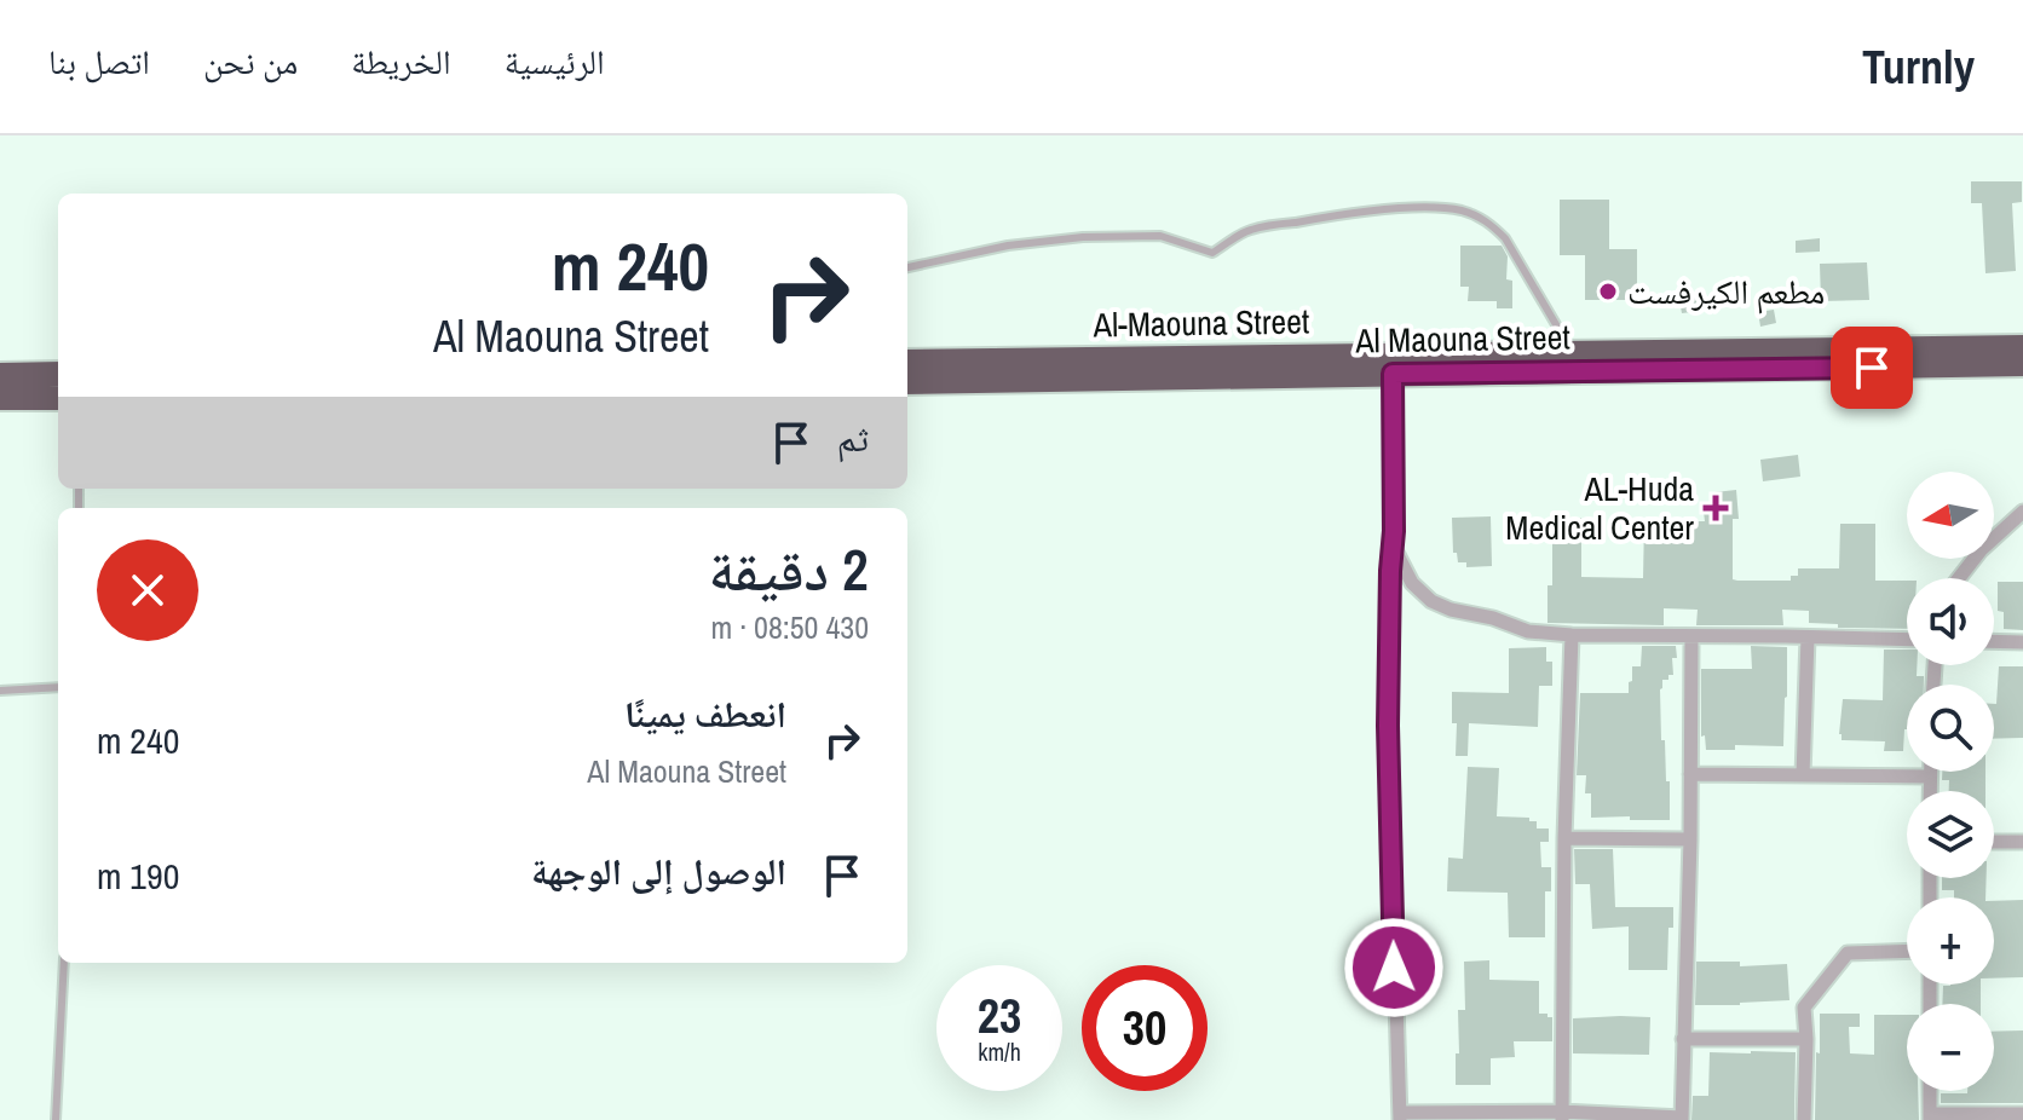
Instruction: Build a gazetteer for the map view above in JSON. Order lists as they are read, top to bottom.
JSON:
{
  "streets": {
    "highway": ["Al-Maouna Street", "Al Maouna Street"]
  },
  "places": {
    "other": ["مطعم الكيرفست"],
    "health": ["AL-Huda Medical Center"]
  },
  "north": "left",
  "page": {
    "header": "Turnly",
    "nav": [
      "الرئيسية",
      "الخريطة",
      "من نحن",
      "اتصل بنا"
    ],
    "turn": ["240 m", "Al Maouna Street"],
    "then": "ثم",
    "map_buttons": ["+", "−"],
    "heading": ["2 دقيقة", "430 m · 08:50"],
    "list": [
      {
        "name": "انعطف يمينًا",
        "note": "Al Maouna Street",
        "value": "240 m"
      },
      {
        "name": "الوصول إلى الوجهة",
        "value": "190 m"
      }
    ],
    "speed": "23 km/h",
    "limit": "30"
  }
}
